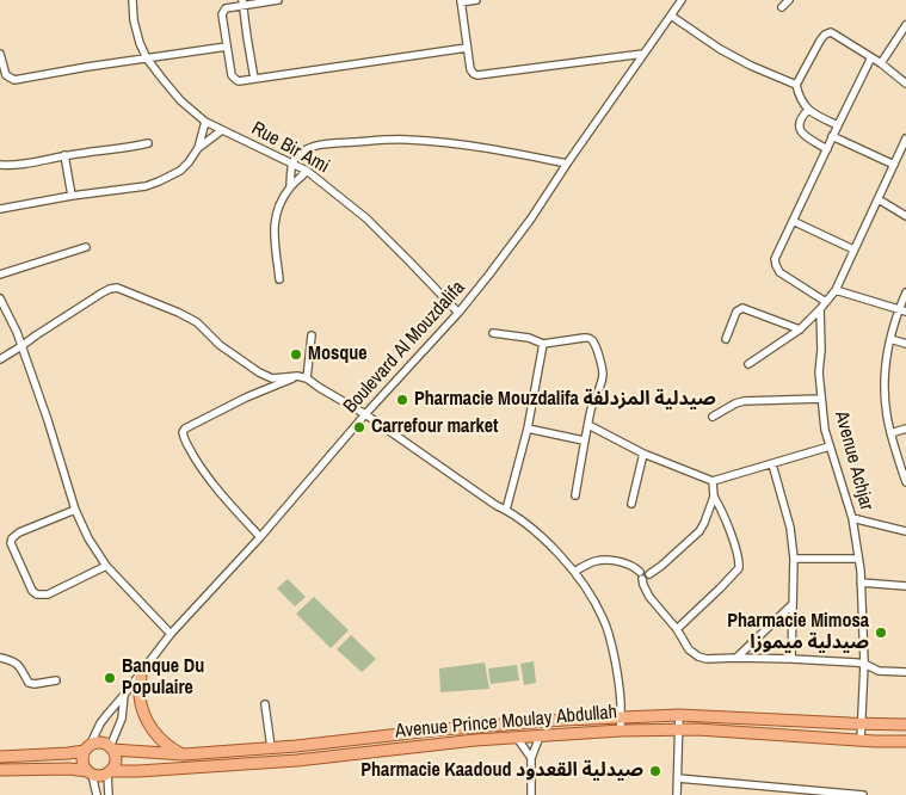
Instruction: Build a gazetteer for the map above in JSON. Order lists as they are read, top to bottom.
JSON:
{
  "streets": {
    "main road": ["Avenue Prince Moulay Abdullah"],
    "street": ["Rue Bir Ami", "Boulevard Al Mouzdalifa", "Avenue Achjar"]
  },
  "crossings": [
    ["Rue Bir Ami", "Boulevard Al Mouzdalifa"],
    ["Boulevard Al Mouzdalifa", "Avenue Prince Moulay Abdullah"],
    ["Avenue Achjar", "Avenue Prince Moulay Abdullah"]
  ],
  "places": [
    "Mosque",
    "Pharmacie Mouzdalifa صيدلية المزدلفة",
    "Carrefour market",
    "Pharmacie Mimosa صيدلية ميموزا",
    "Banque Du Populaire",
    "Pharmacie Kaadoud صيدلية القعدود"
  ]
}
